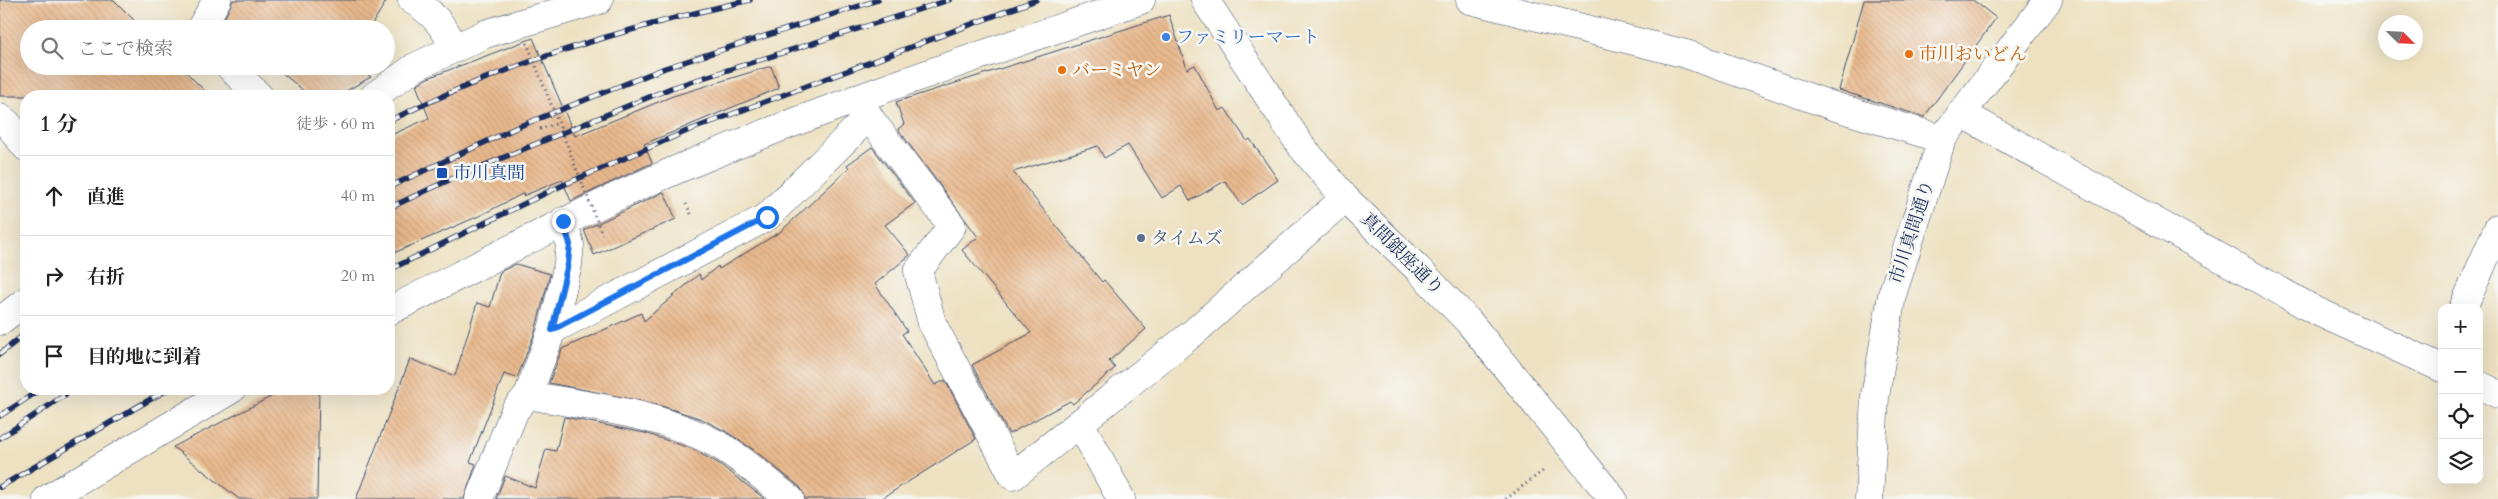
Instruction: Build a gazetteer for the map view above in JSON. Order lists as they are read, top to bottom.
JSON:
{
  "streets": {
    "street": ["市川真間通り", "真間銀座通り"]
  },
  "places": {
    "other": [
      "ファミリーマート",
      "市川おいどん",
      "バーミヤン",
      "タイムズ"
    ],
    "transit": ["市川真間"]
  },
  "north": "bottom right",
  "page": {
    "search": "ここで検索",
    "heading": ["1 分", "徒歩 · 60 m"],
    "list": [
      ["直進", "40 m"],
      ["右折", "20 m"],
      "目的地に到着"
    ],
    "map_buttons": ["+", "−"]
  }
}
